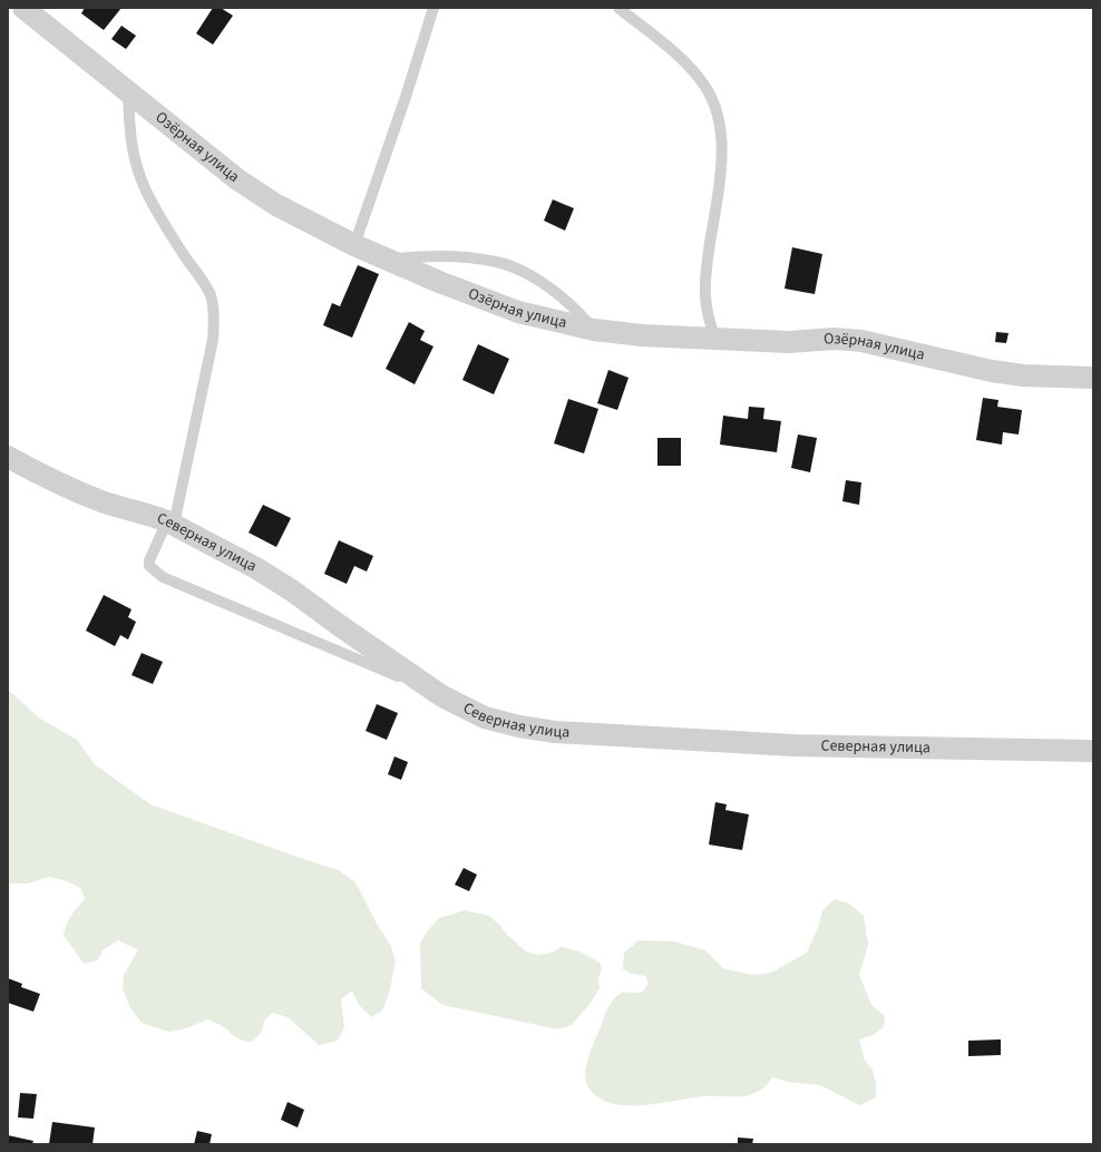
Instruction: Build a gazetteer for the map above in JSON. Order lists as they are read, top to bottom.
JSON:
{
  "streets": {
    "street": ["Озёрная улица", "Северная улица"]
  }
}
